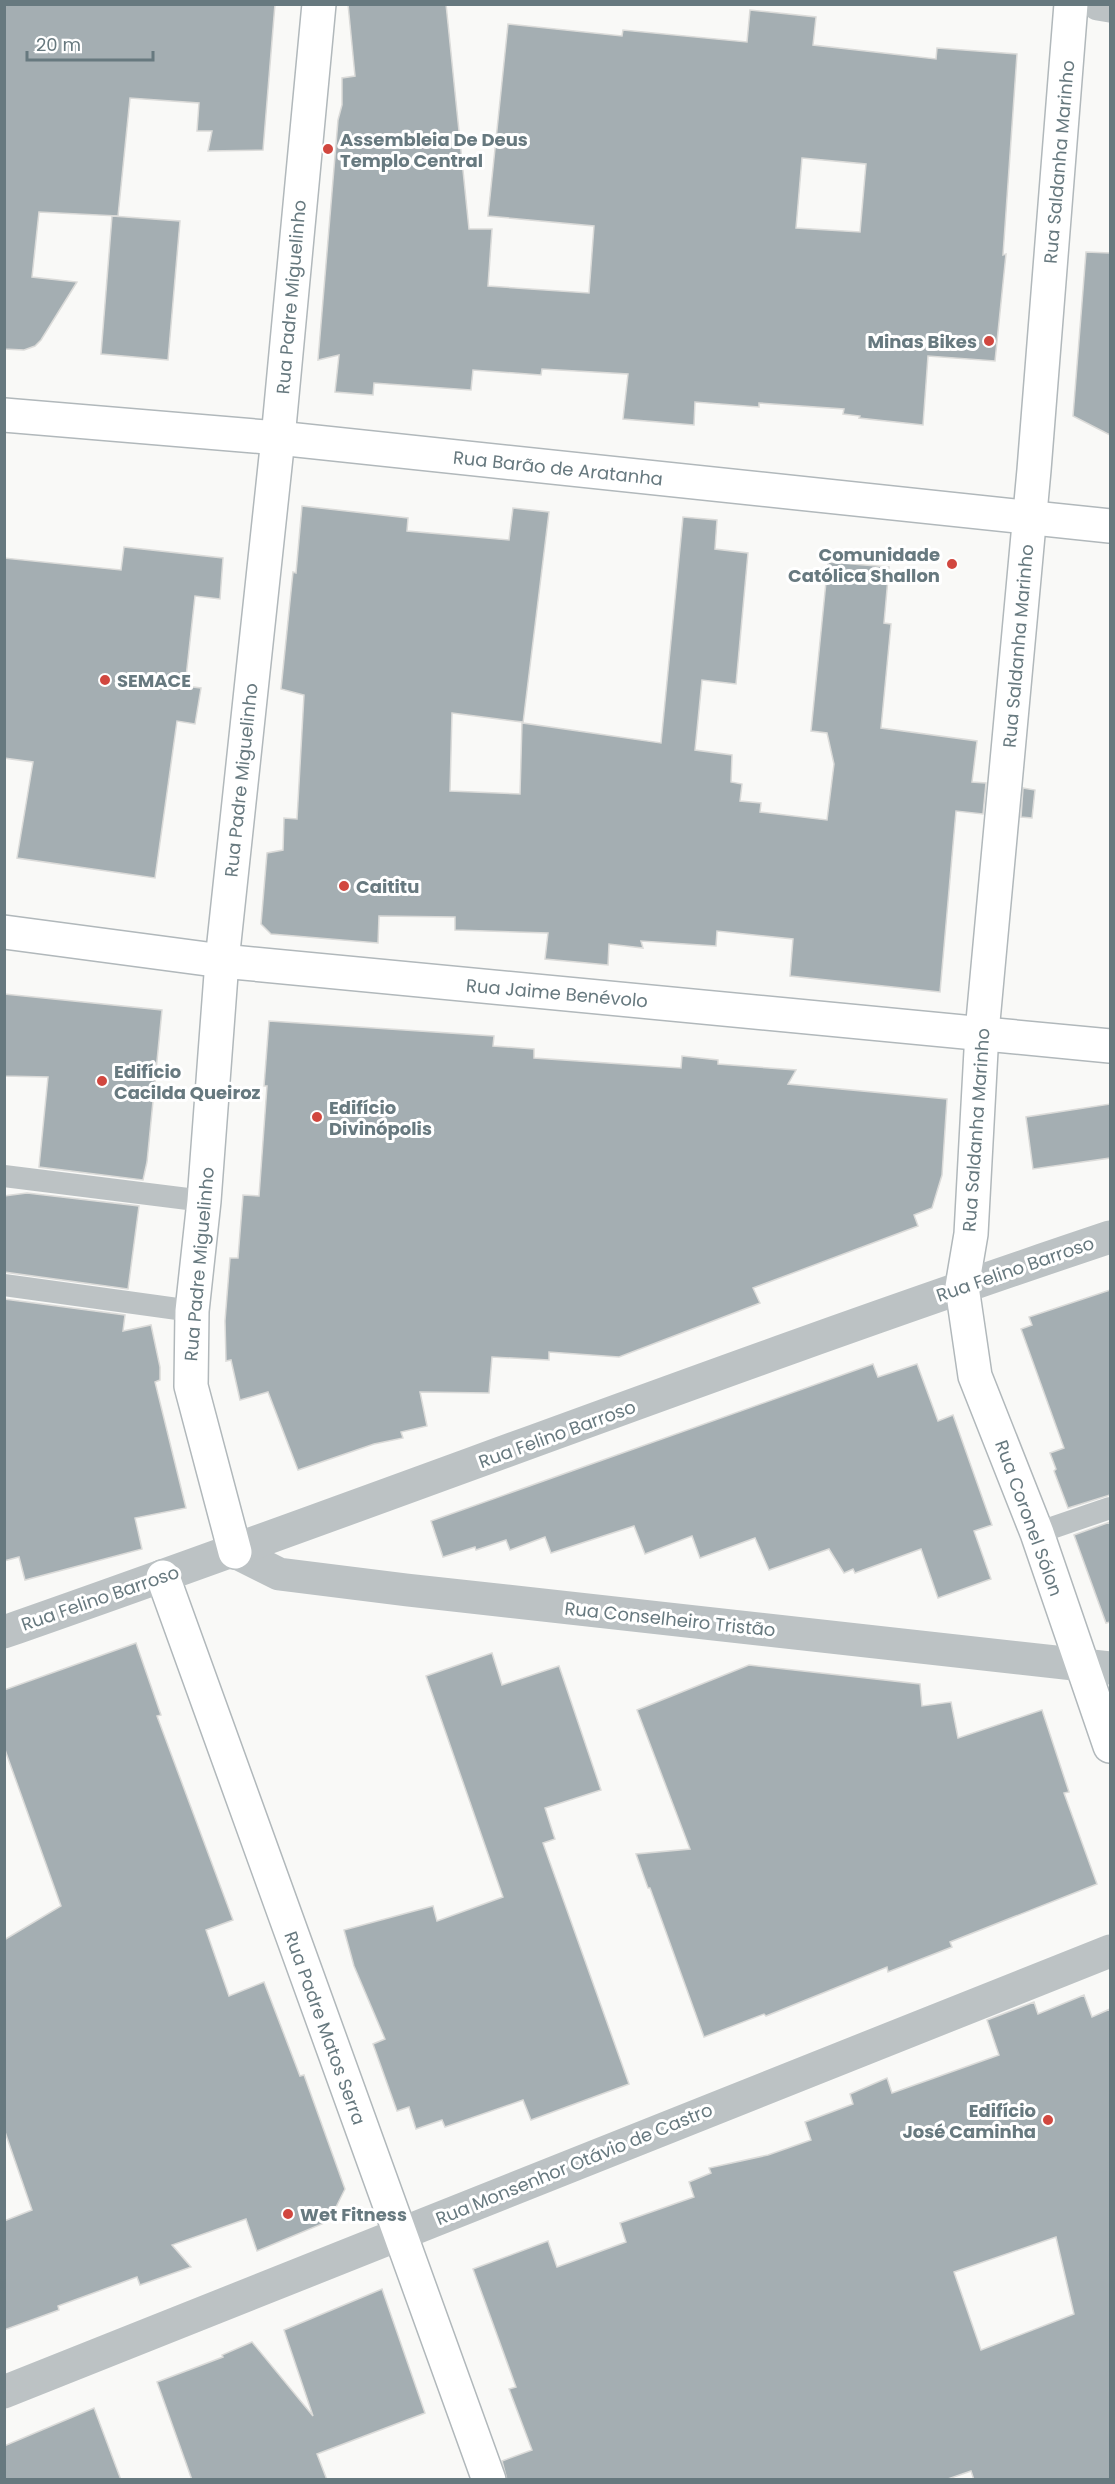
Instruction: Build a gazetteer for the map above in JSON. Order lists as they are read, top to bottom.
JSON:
{
  "streets": {
    "street": [
      "Rua Saldanha Marinho",
      "Rua Padre Miguelinho",
      "Rua Barão de Aratanha",
      "Rua Jaime Benévolo",
      "Rua Felino Barroso",
      "Rua Coronel Sólon",
      "Rua Conselheiro Tristão",
      "Rua Padre Matos Serra",
      "Rua Monsenhor Otávio de Castro"
    ]
  },
  "crossings": [
    ["Rua Saldanha Marinho", "Rua Barão de Aratanha"],
    ["Rua Saldanha Marinho", "Rua Jaime Benévolo"],
    ["Rua Saldanha Marinho", "Rua Felino Barroso"],
    ["Rua Saldanha Marinho", "Rua Coronel Sólon"],
    ["Rua Padre Miguelinho", "Rua Barão de Aratanha"],
    ["Rua Padre Miguelinho", "Rua Jaime Benévolo"],
    ["Rua Padre Miguelinho", "Rua Felino Barroso"],
    ["Rua Padre Miguelinho", "Rua Conselheiro Tristão"],
    ["Rua Felino Barroso", "Rua Coronel Sólon"],
    ["Rua Felino Barroso", "Rua Conselheiro Tristão"],
    ["Rua Felino Barroso", "Rua Padre Matos Serra"],
    ["Rua Coronel Sólon", "Rua Conselheiro Tristão"],
    ["Rua Padre Matos Serra", "Rua Monsenhor Otávio de Castro"]
  ],
  "places": [
    "Assembleia De Deus Templo Central",
    "Minas Bikes",
    "Comunidade Católica Shallon",
    "SEMACE",
    "Caititu",
    "Edifício Cacilda Queiroz",
    "Edifício Divinópolis",
    "Edifício José Caminha",
    "Wet Fitness"
  ],
  "scale_bar": "20 m"
}
